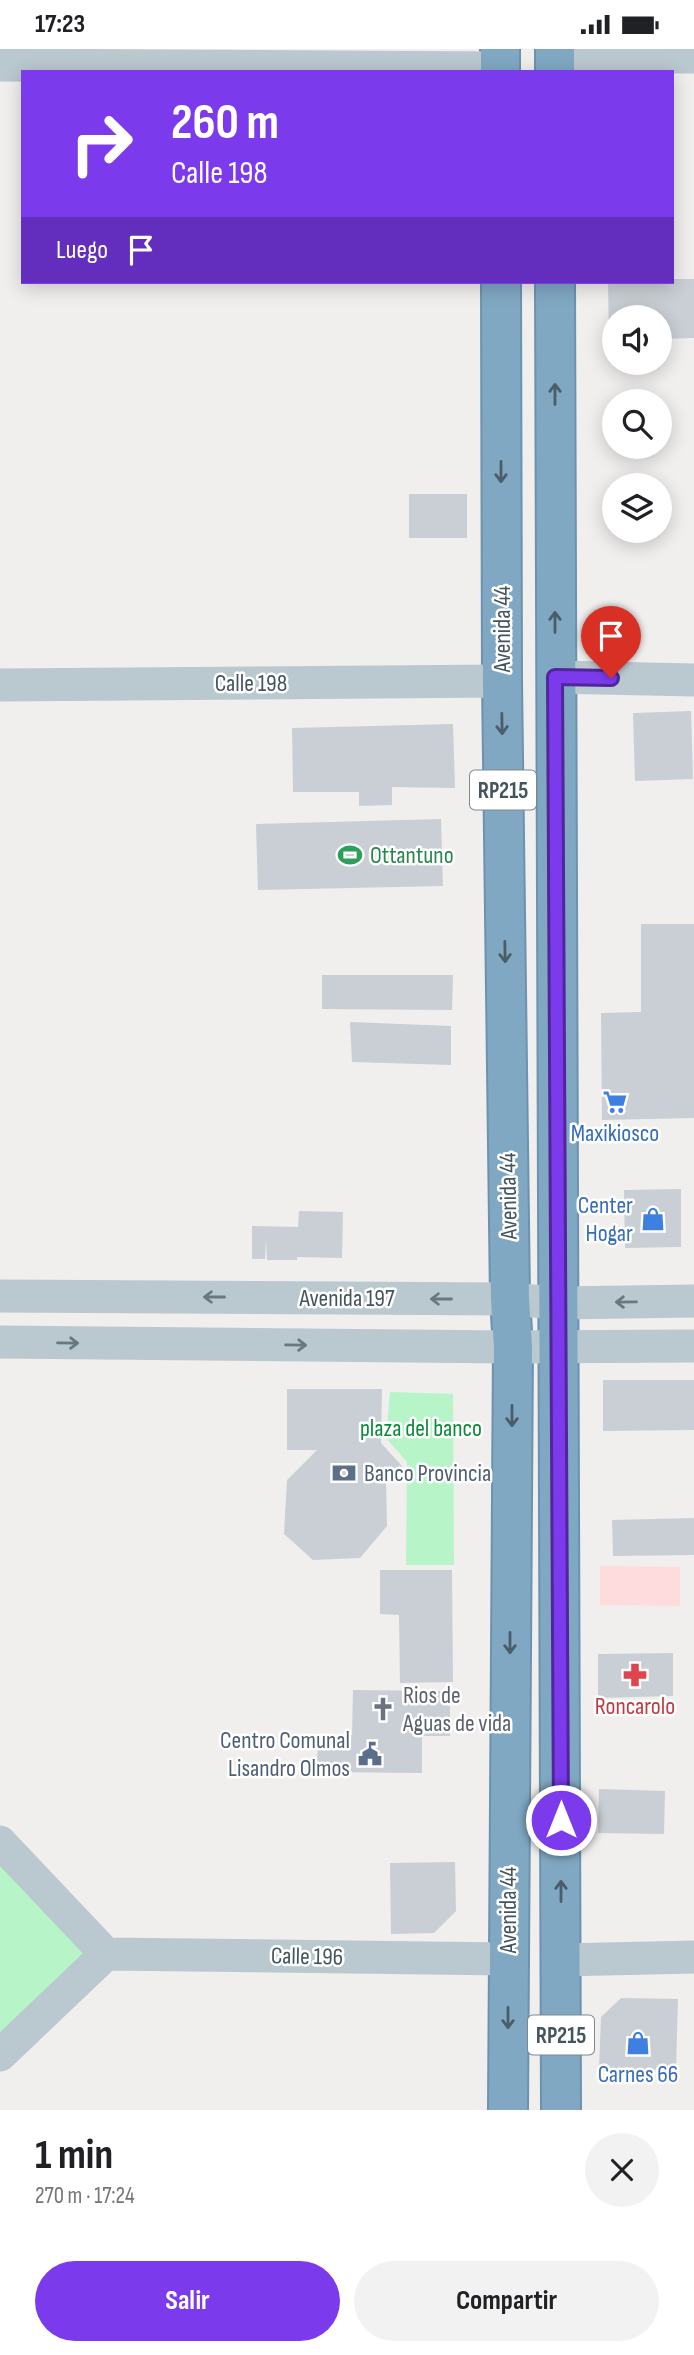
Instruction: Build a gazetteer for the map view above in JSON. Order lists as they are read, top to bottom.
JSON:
{
  "streets": {
    "highway": ["Avenida 44", "RP215"],
    "street": ["Calle 198", "Avenida 197", "Calle 196"]
  },
  "crossings": [
    ["Avenida 44", "Calle 198"],
    ["Avenida 44", "Avenida 197"],
    ["Avenida 44", "Calle 196"]
  ],
  "parks": ["plaza del banco"],
  "places": {
    "sports": ["Ottantuno"],
    "supermarket": ["Maxikiosco"],
    "shop": ["Center Hogar", "Carnes 66"],
    "bank": ["Banco Provincia"],
    "pharmacy": ["Roncarolo"],
    "church": ["Rios de Aguas de vida"],
    "public building": ["Centro Comunal Lisandro Olmos"]
  },
  "page": {
    "status": "17:23",
    "turn": ["260 m", "Calle 198"],
    "then": "Luego",
    "heading": ["1 min", "270 m · 17:24"],
    "buttons": ["Salir", "Compartir"]
  }
}
